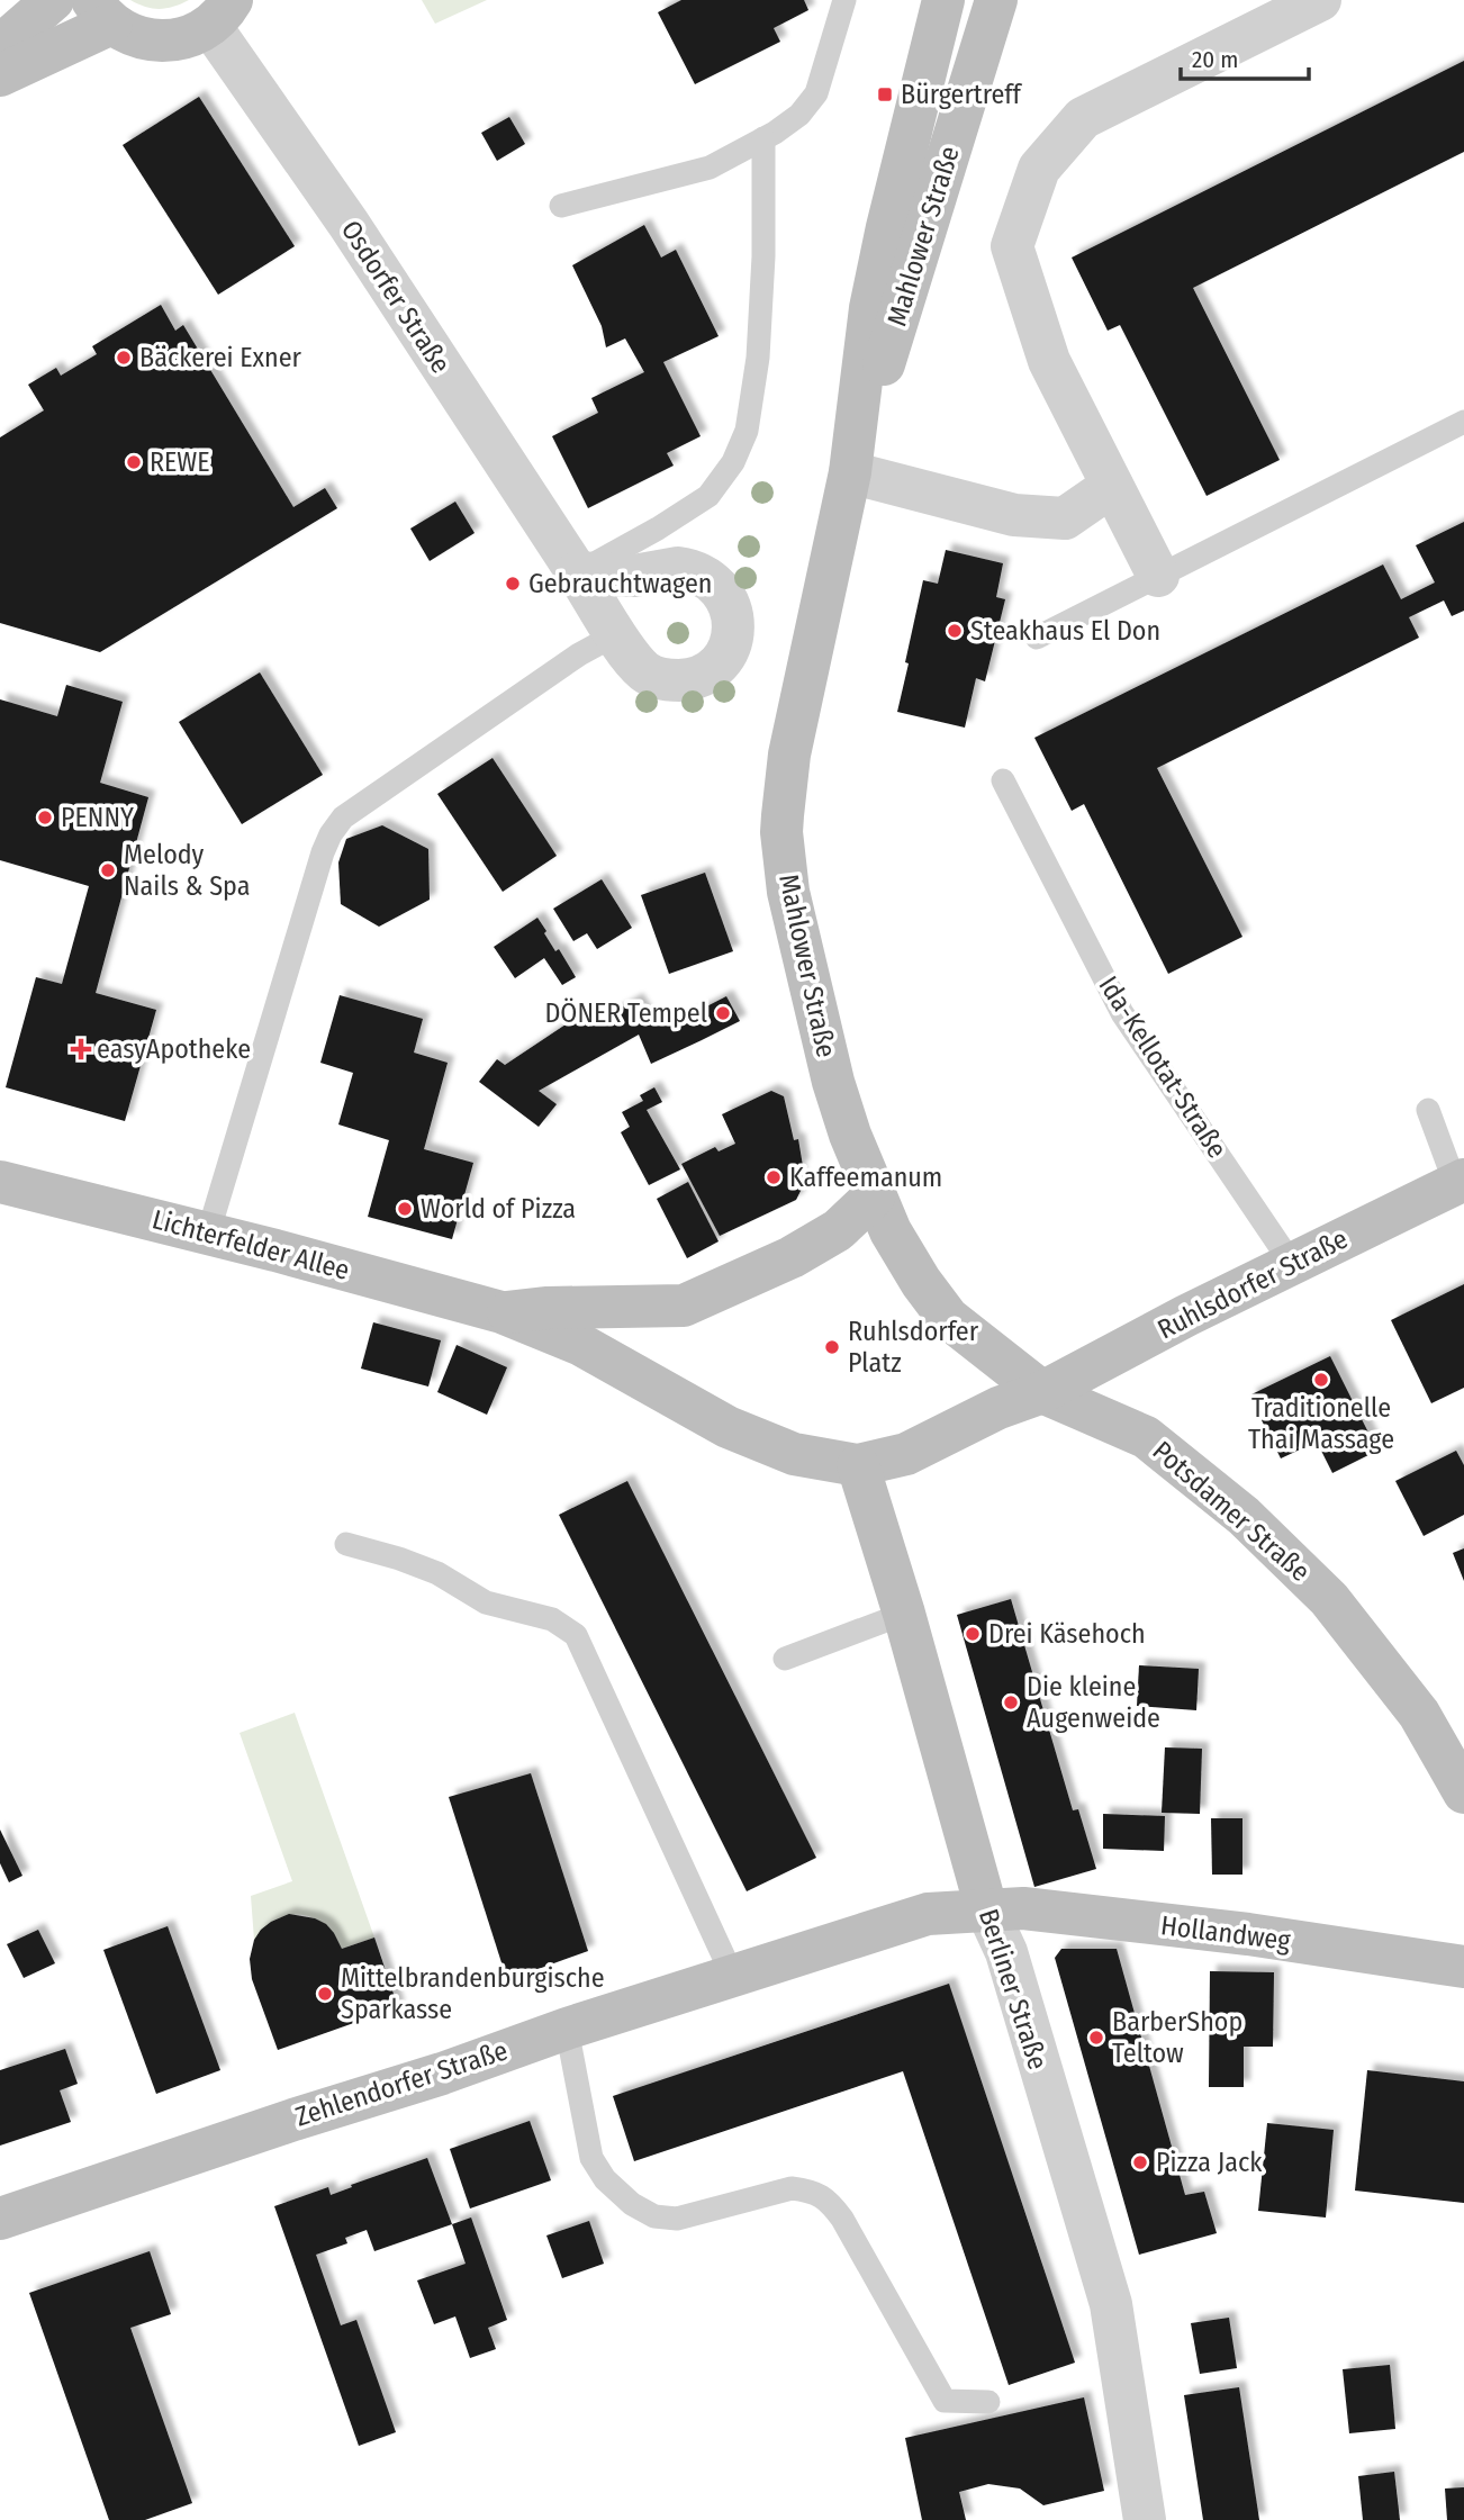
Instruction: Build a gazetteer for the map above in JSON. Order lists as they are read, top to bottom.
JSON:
{
  "streets": {
    "street": [
      "Mahlower Straße",
      "Osdorfer Straße",
      "Lichterfelder Allee",
      "Ruhlsdorfer Straße",
      "Potsdamer Straße",
      "Hollandweg",
      "Berliner Straße",
      "Zehlendorfer Straße"
    ],
    "lane": ["Ida-Kellotat-Straße"]
  },
  "crossings": [
    ["Mahlower Straße", "Ruhlsdorfer Straße"],
    ["Mahlower Straße", "Potsdamer Straße"],
    ["Ida-Kellotat-Straße", "Ruhlsdorfer Straße"],
    ["Ruhlsdorfer Straße", "Potsdamer Straße"],
    ["Hollandweg", "Berliner Straße"],
    ["Hollandweg", "Zehlendorfer Straße"],
    ["Berliner Straße", "Zehlendorfer Straße"]
  ],
  "places": {
    "transit": ["Bürgertreff"],
    "other": [
      "Bäckerei Exner",
      "REWE",
      "Gebrauchtwagen",
      "Steakhaus El Don",
      "PENNY",
      "Melody Nails & Spa",
      "DÖNER Tempel",
      "Kaffeemanum",
      "World of Pizza",
      "Ruhlsdorfer Platz",
      "Traditionelle Thai Massage",
      "Drei Käsehoch",
      "Die kleine Augenweide",
      "Mittelbrandenburgische Sparkasse",
      "BarberShop Teltow",
      "Pizza Jack"
    ],
    "health": ["easyApotheke"]
  },
  "scale_bar": "20 m"
}
